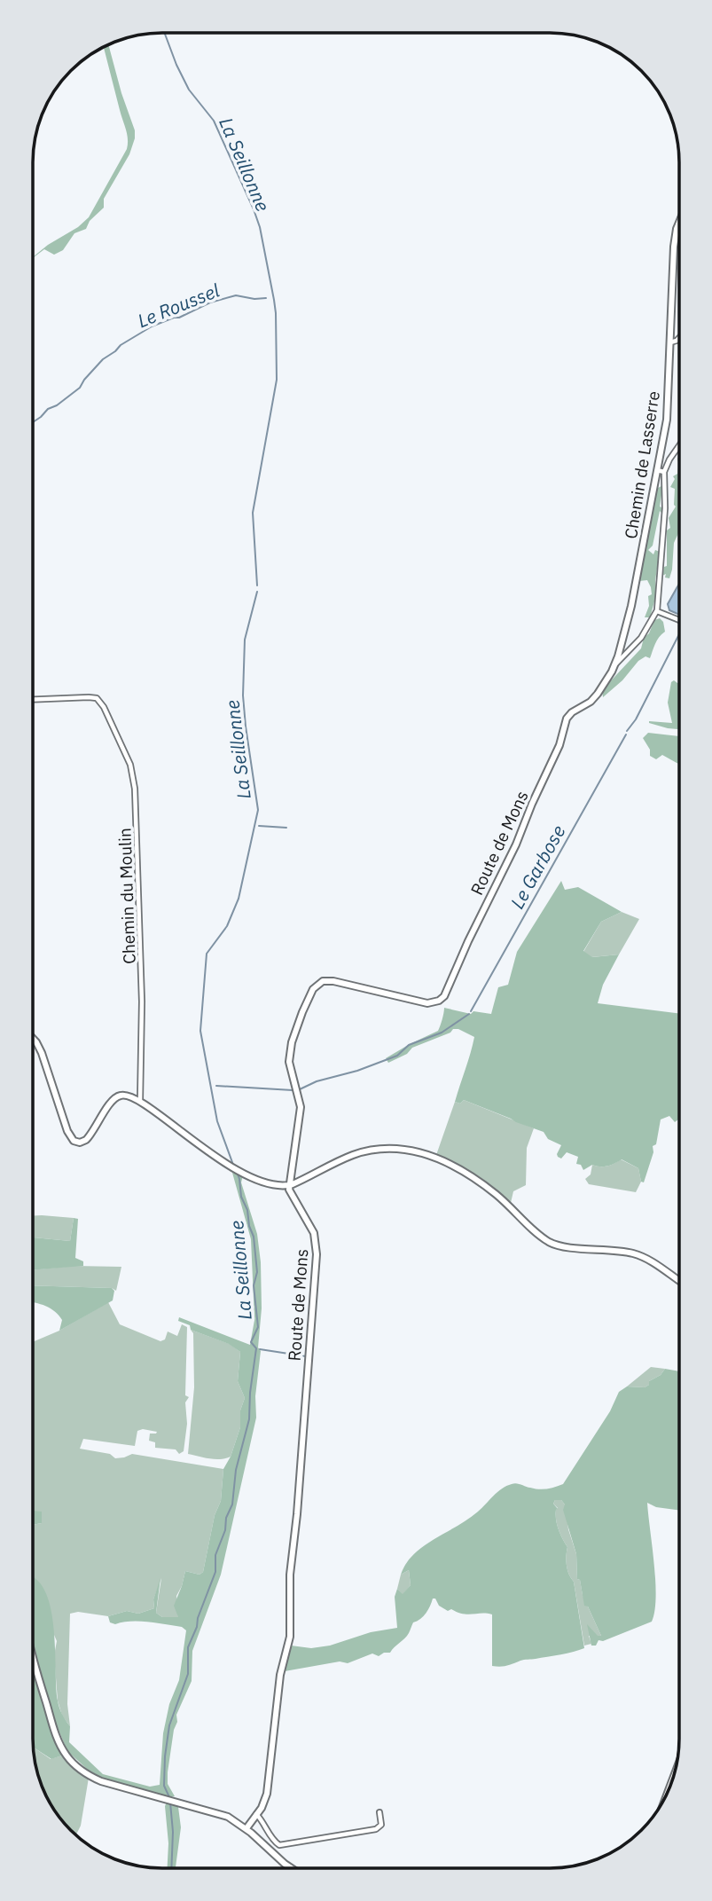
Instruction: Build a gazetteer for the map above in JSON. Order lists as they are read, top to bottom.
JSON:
{
  "streets": {
    "street": ["Chemin de Lasserre", "Route de Mons", "Chemin du Moulin"]
  },
  "crossings": [
    ["Chemin de Lasserre", "Route de Mons"]
  ],
  "water": ["La Seillonne", "Le Roussel", "Le Garbose"]
}
